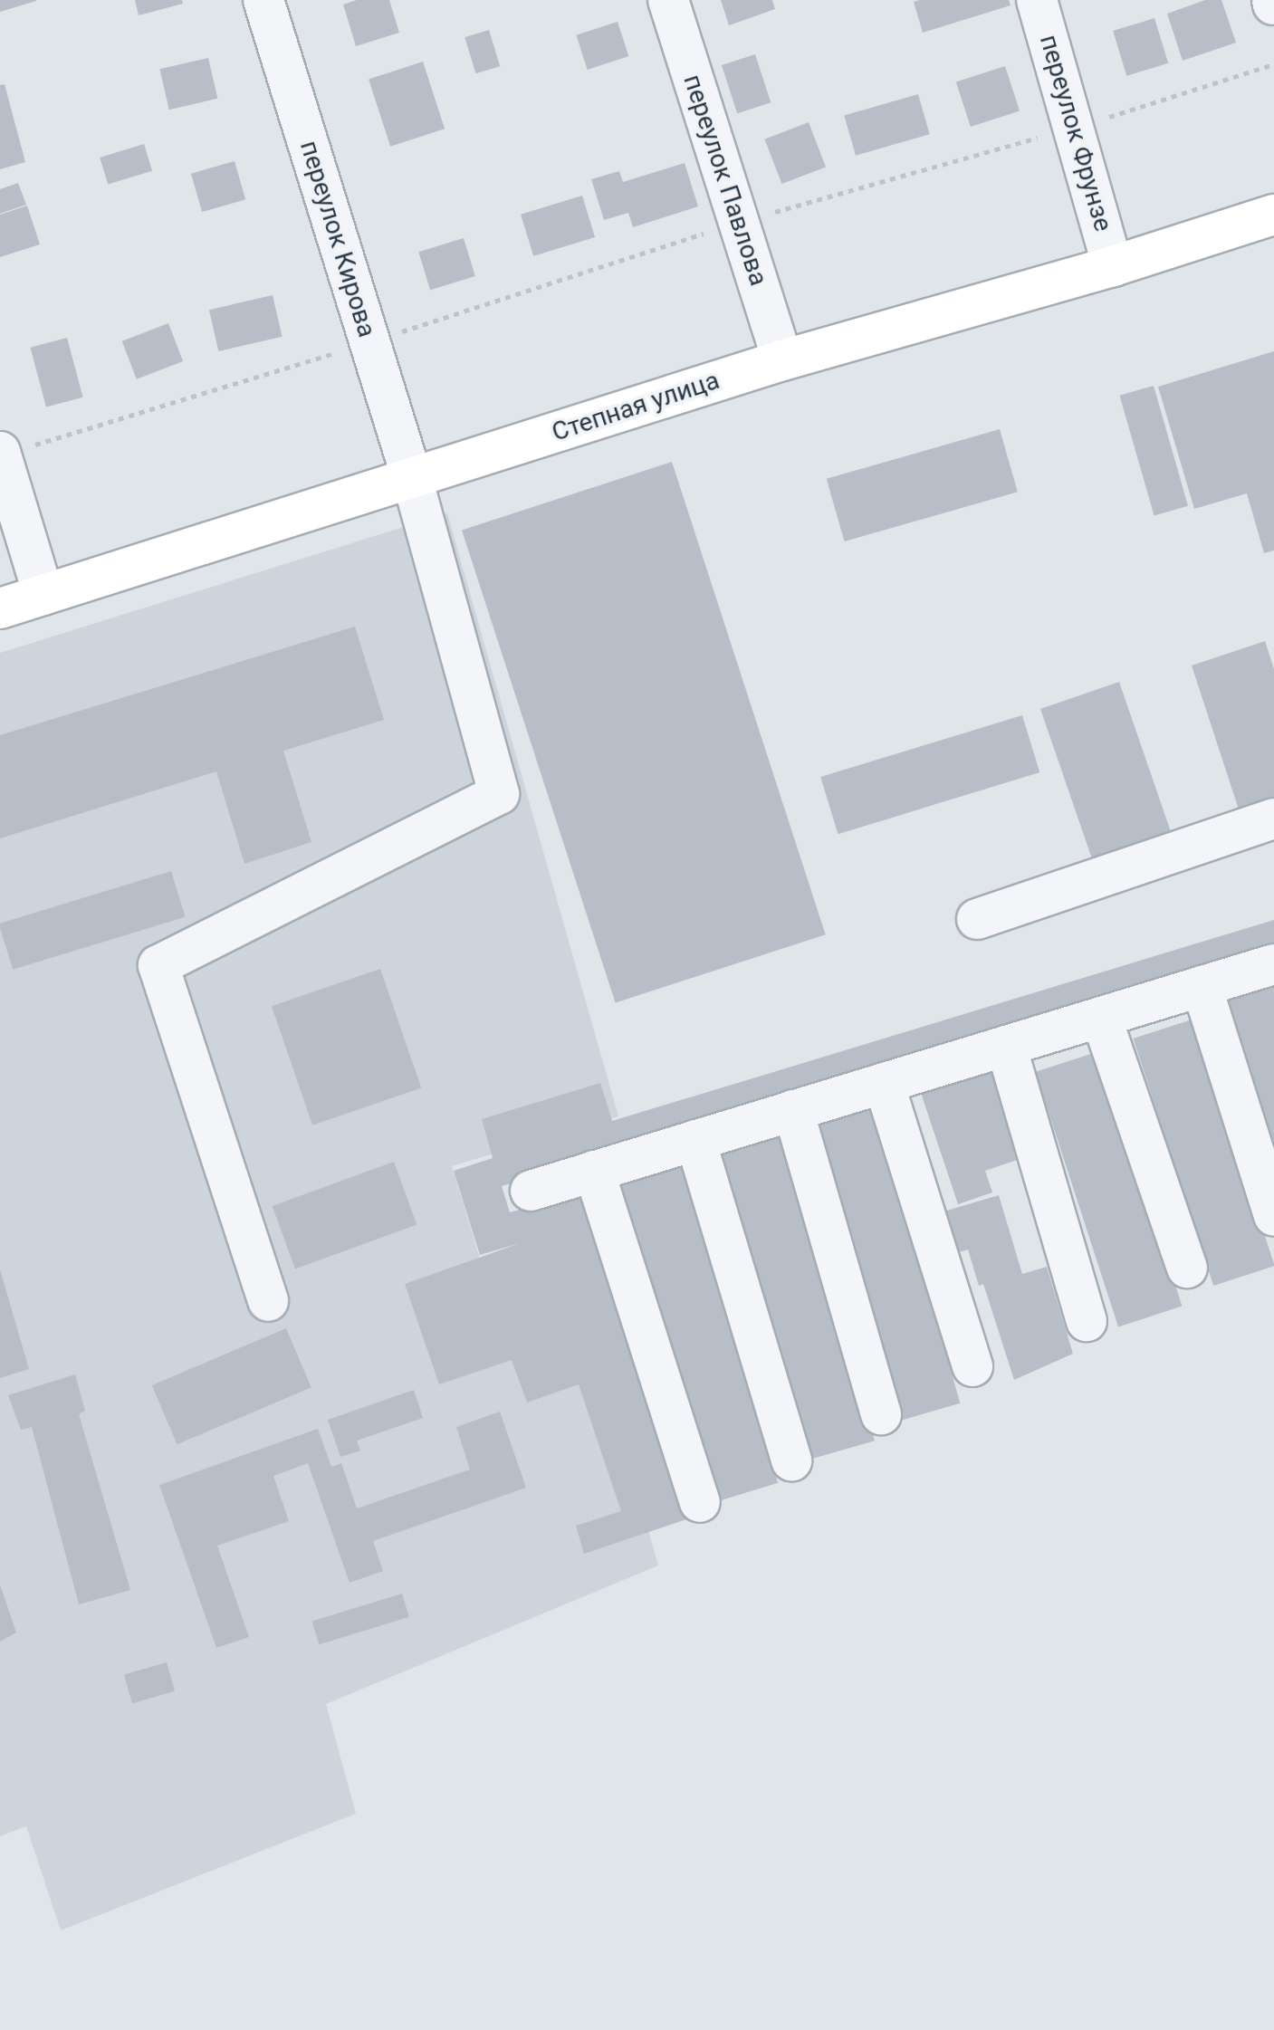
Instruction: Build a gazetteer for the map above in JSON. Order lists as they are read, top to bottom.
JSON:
{
  "streets": {
    "main road": ["Степная улица"],
    "street": ["переулок Фрунзе", "переулок Павлова", "переулок Кирова"]
  },
  "crossings": [
    ["переулок Фрунзе", "Степная улица"],
    ["переулок Павлова", "Степная улица"],
    ["переулок Кирова", "Степная улица"]
  ]
}
